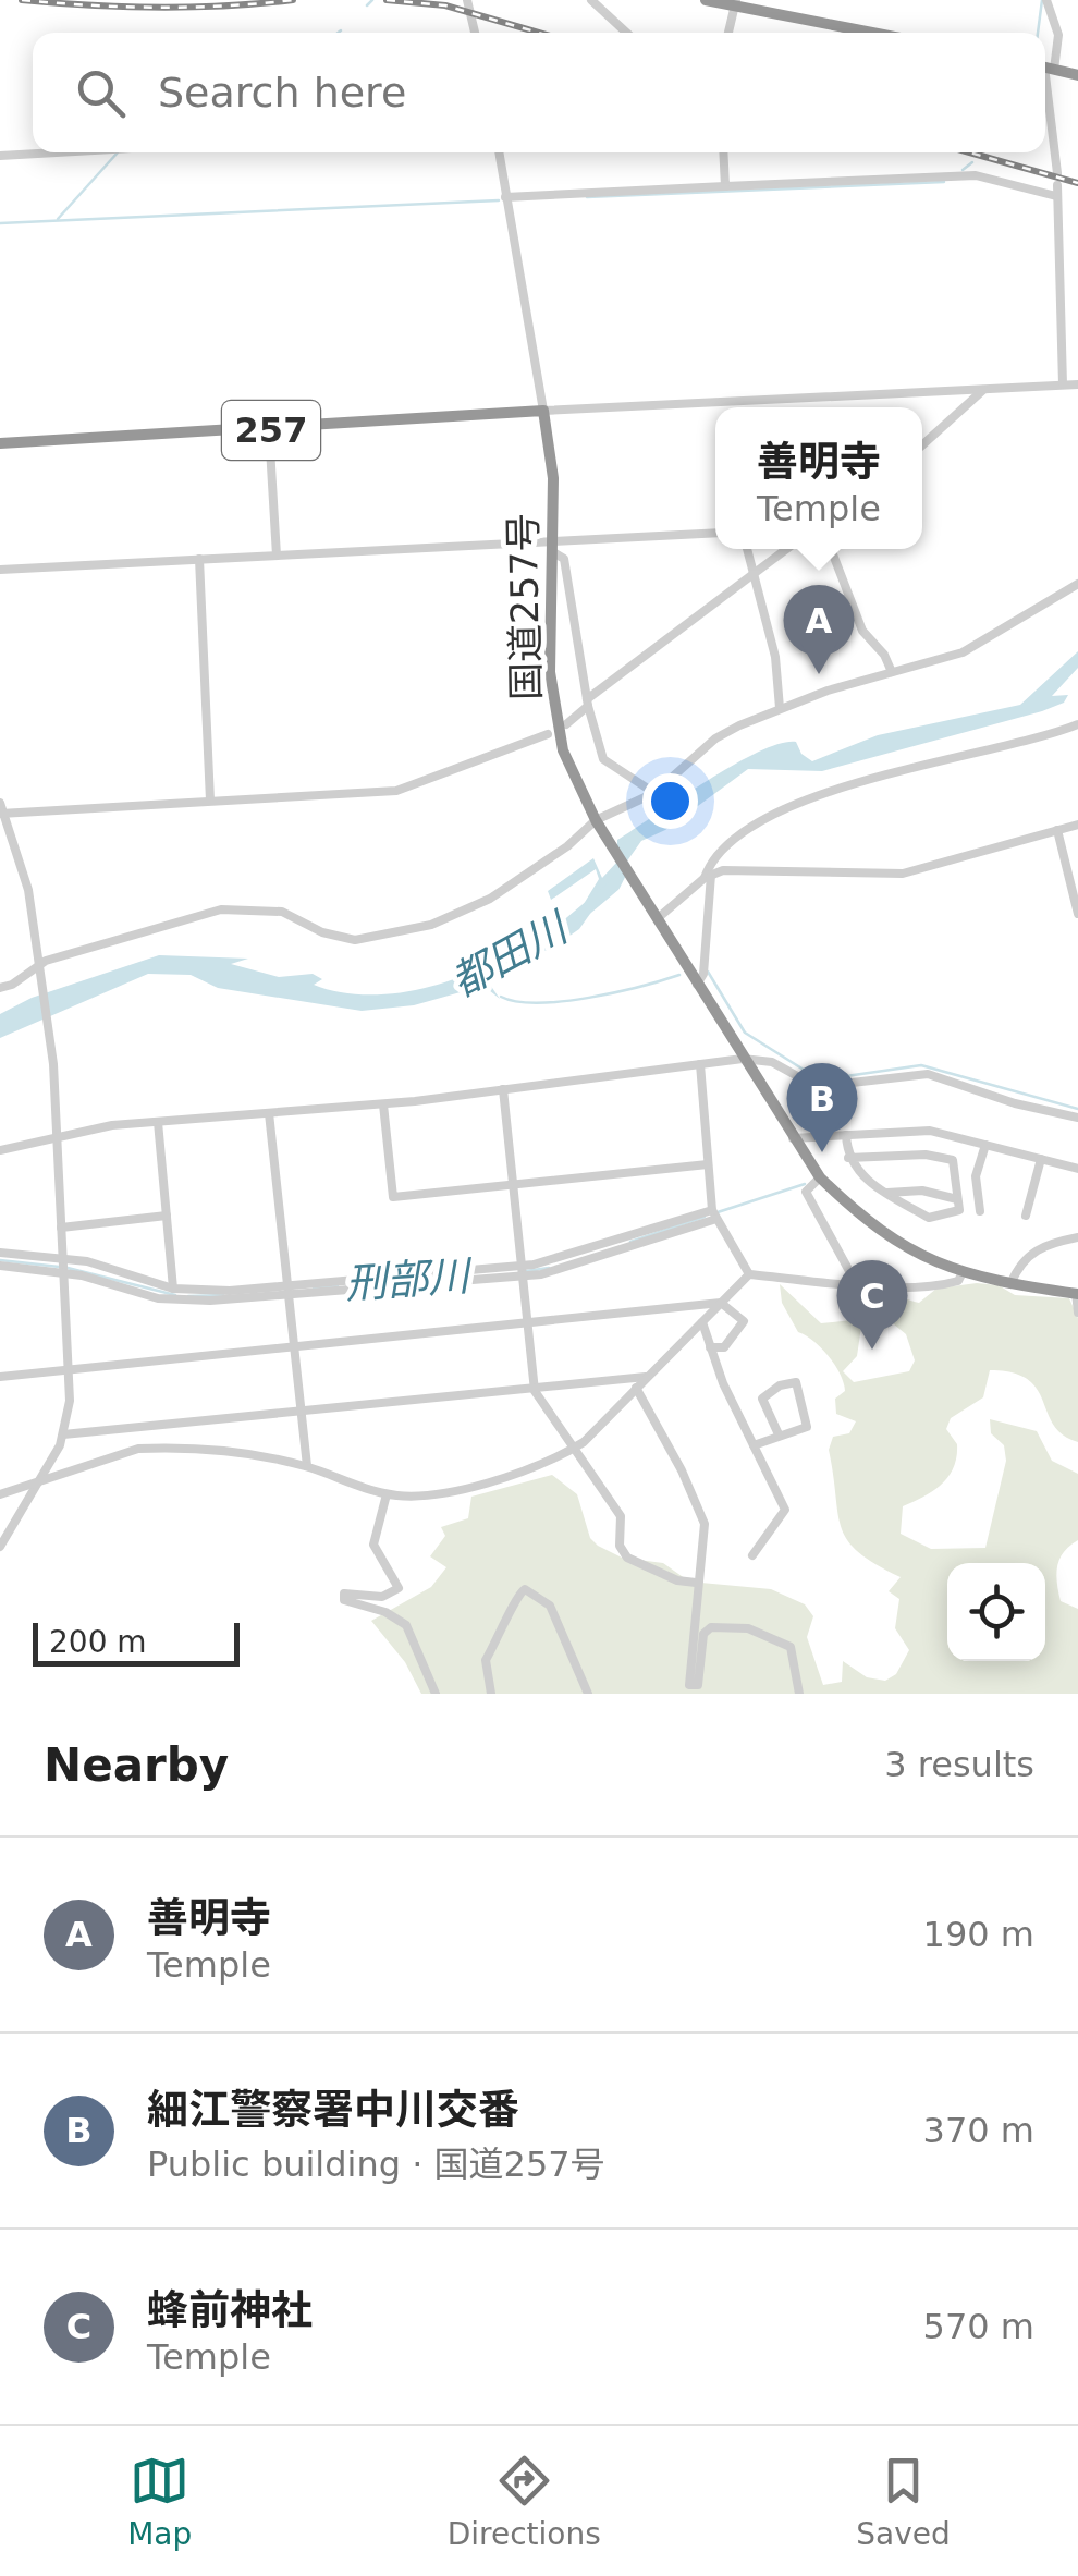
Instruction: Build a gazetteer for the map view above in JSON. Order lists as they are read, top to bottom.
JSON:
{
  "streets": {
    "highway": ["257", "国道257号"]
  },
  "crossings": [
    ["257", "国道257号"]
  ],
  "water": ["都田川", "刑部川"],
  "scale_bar": "200 m",
  "page": {
    "search": "Search here",
    "popup": ["善明寺", "Temple"],
    "pins": ["A", "B", "C"],
    "scale": "200 m",
    "heading": ["Nearby", "3 results"],
    "list": [
      {
        "mark": "A",
        "name": "善明寺",
        "note": "Temple",
        "value": "190 m"
      },
      {
        "mark": "B",
        "name": "細江警察署中川交番",
        "note": "Public building · 国道257号",
        "value": "370 m"
      },
      {
        "mark": "C",
        "name": "蜂前神社",
        "note": "Temple",
        "value": "570 m"
      }
    ],
    "nav": ["Map", "Directions", "Saved"]
  }
}
